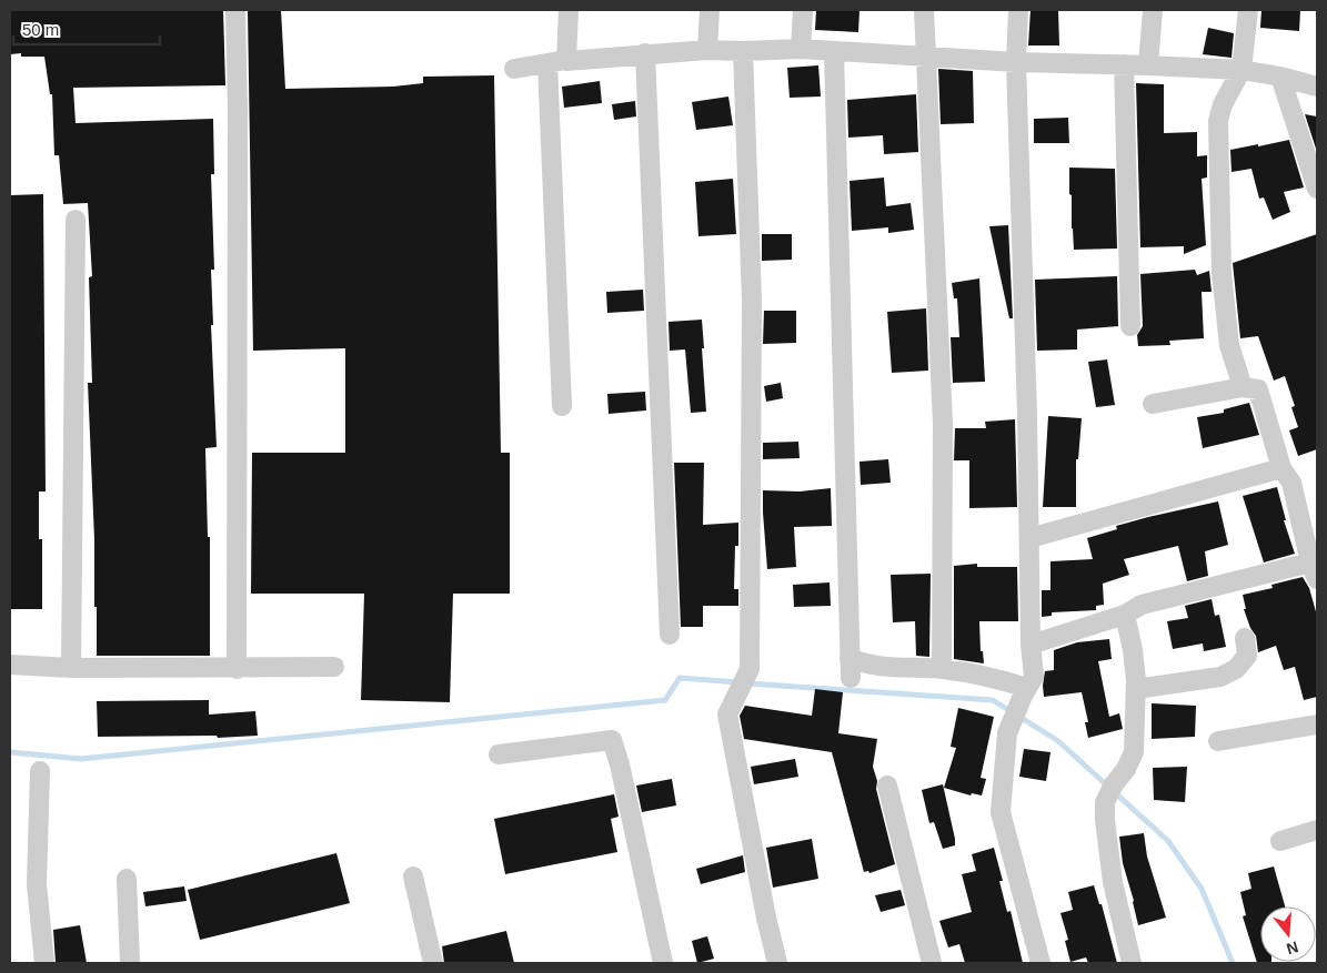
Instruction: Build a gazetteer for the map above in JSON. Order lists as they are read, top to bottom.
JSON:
{
  "scale_bar": "50 m",
  "north": "bottom"
}
